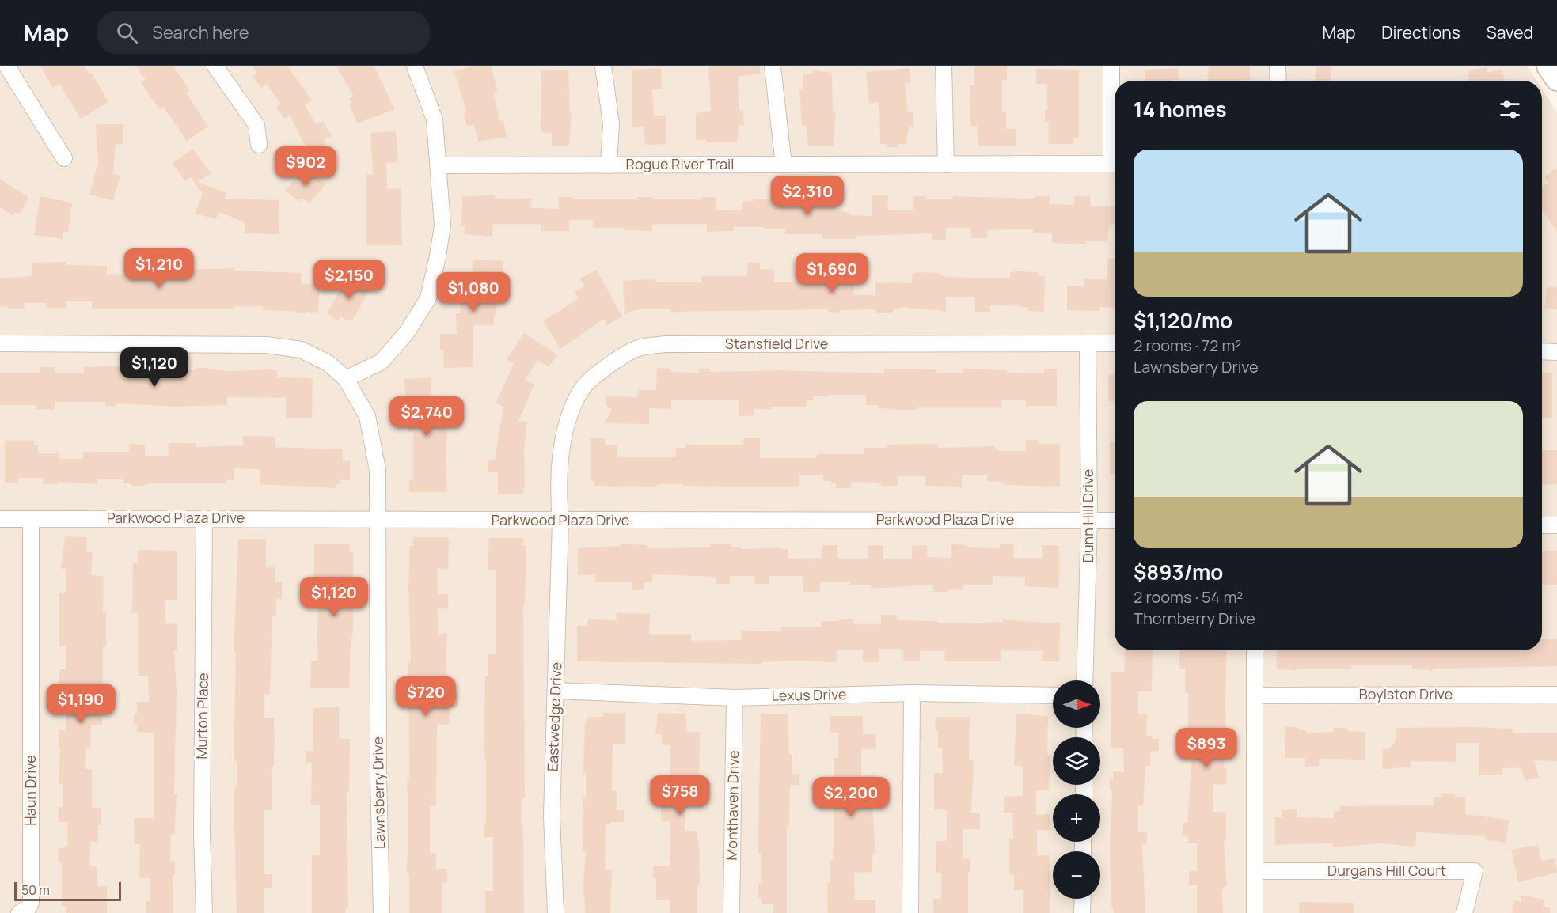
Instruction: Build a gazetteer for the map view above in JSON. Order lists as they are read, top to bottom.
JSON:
{
  "streets": {
    "street": [
      "Rogue River Trail",
      "Stansfield Drive",
      "Dunn Hill Drive",
      "Parkwood Plaza Drive",
      "Boylston Drive",
      "Lexus Drive",
      "Murton Place",
      "Eastwedge Drive",
      "Haun Drive",
      "Lawnsberry Drive",
      "Monthaven Drive",
      "Durgans Hill Court"
    ]
  },
  "crossings": [
    ["Stansfield Drive", "Dunn Hill Drive"],
    ["Stansfield Drive", "Parkwood Plaza Drive"],
    ["Stansfield Drive", "Eastwedge Drive"],
    ["Dunn Hill Drive", "Parkwood Plaza Drive"],
    ["Parkwood Plaza Drive", "Murton Place"],
    ["Parkwood Plaza Drive", "Eastwedge Drive"],
    ["Parkwood Plaza Drive", "Haun Drive"],
    ["Parkwood Plaza Drive", "Lawnsberry Drive"],
    ["Lexus Drive", "Eastwedge Drive"],
    ["Lexus Drive", "Monthaven Drive"]
  ],
  "scale_bar": "50 m",
  "north": "right",
  "page": {
    "header": "Map",
    "search": "Search here",
    "nav": ["Map", "Directions", "Saved"],
    "heading": "14 homes",
    "list": [
      {
        "name": "$1,120/mo",
        "note": "2 rooms · 72 m² · Lawnsberry Drive"
      },
      {
        "name": "$893/mo",
        "note": "2 rooms · 54 m² · Thornberry Drive"
      }
    ],
    "price": [
      "$902",
      "$2,310",
      "$1,210",
      "$1,690",
      "$2,150",
      "$1,080",
      "$1,120",
      "$2,740",
      "$1,120",
      "$720",
      "$1,190",
      "$893",
      "$758",
      "$2,200"
    ],
    "map_buttons": ["+", "−"],
    "scale": "50 m"
  }
}
